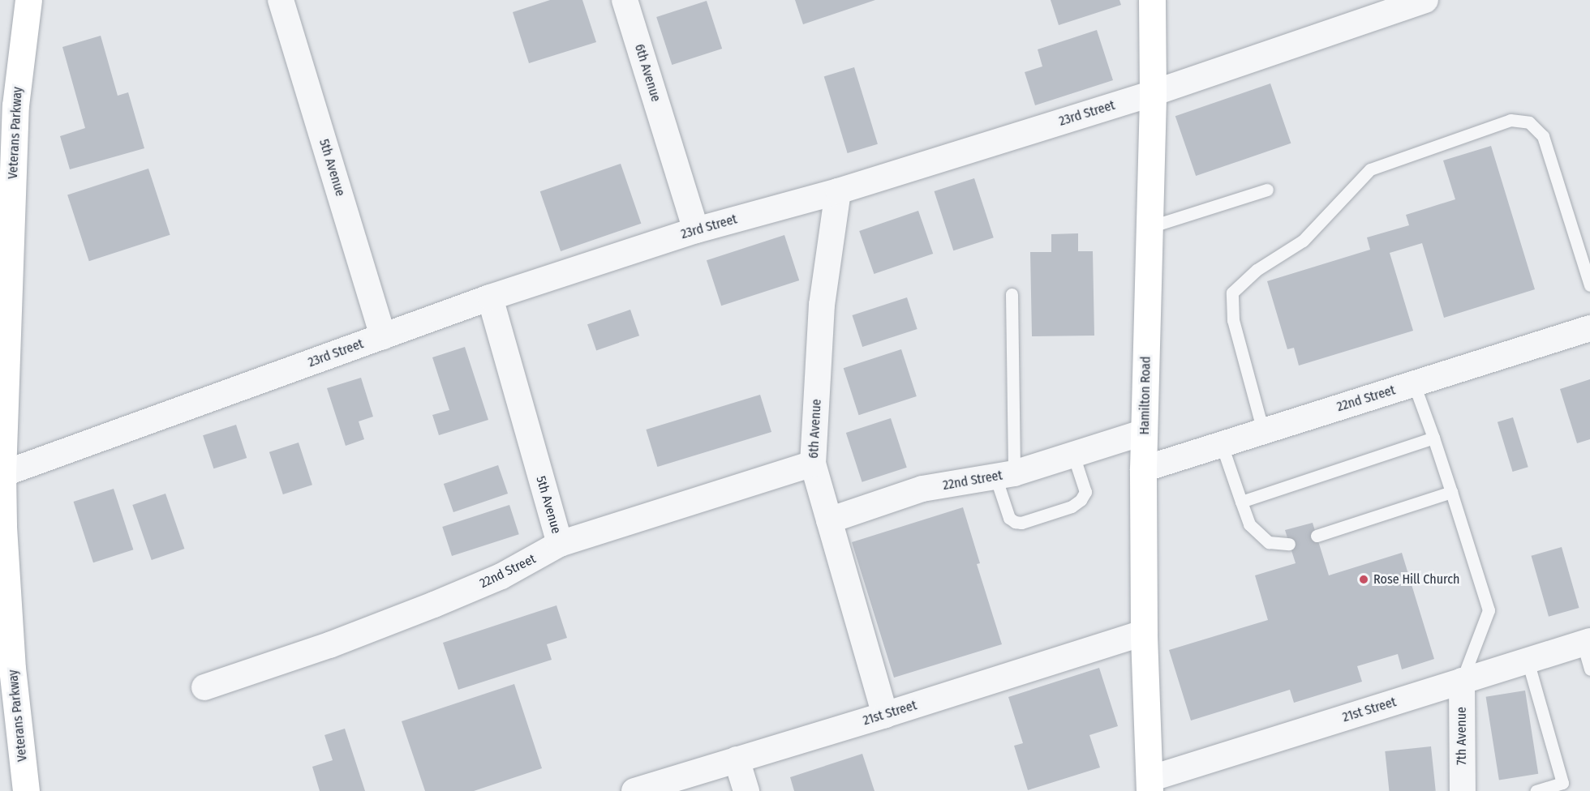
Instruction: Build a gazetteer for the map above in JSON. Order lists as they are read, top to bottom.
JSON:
{
  "streets": {
    "main road": ["Veterans Parkway", "Hamilton Road"],
    "street": [
      "6th Avenue",
      "23rd Street",
      "5th Avenue",
      "22nd Street",
      "21st Street",
      "7th Avenue"
    ]
  },
  "crossings": [
    ["6th Avenue", "23rd Street"],
    ["6th Avenue", "22nd Street"],
    ["6th Avenue", "21st Street"],
    ["23rd Street", "Veterans Parkway"],
    ["23rd Street", "5th Avenue"],
    ["23rd Street", "Hamilton Road"],
    ["5th Avenue", "22nd Street"],
    ["Hamilton Road", "22nd Street"],
    ["Hamilton Road", "21st Street"],
    ["21st Street", "7th Avenue"]
  ],
  "places": ["Rose Hill Church"]
}
